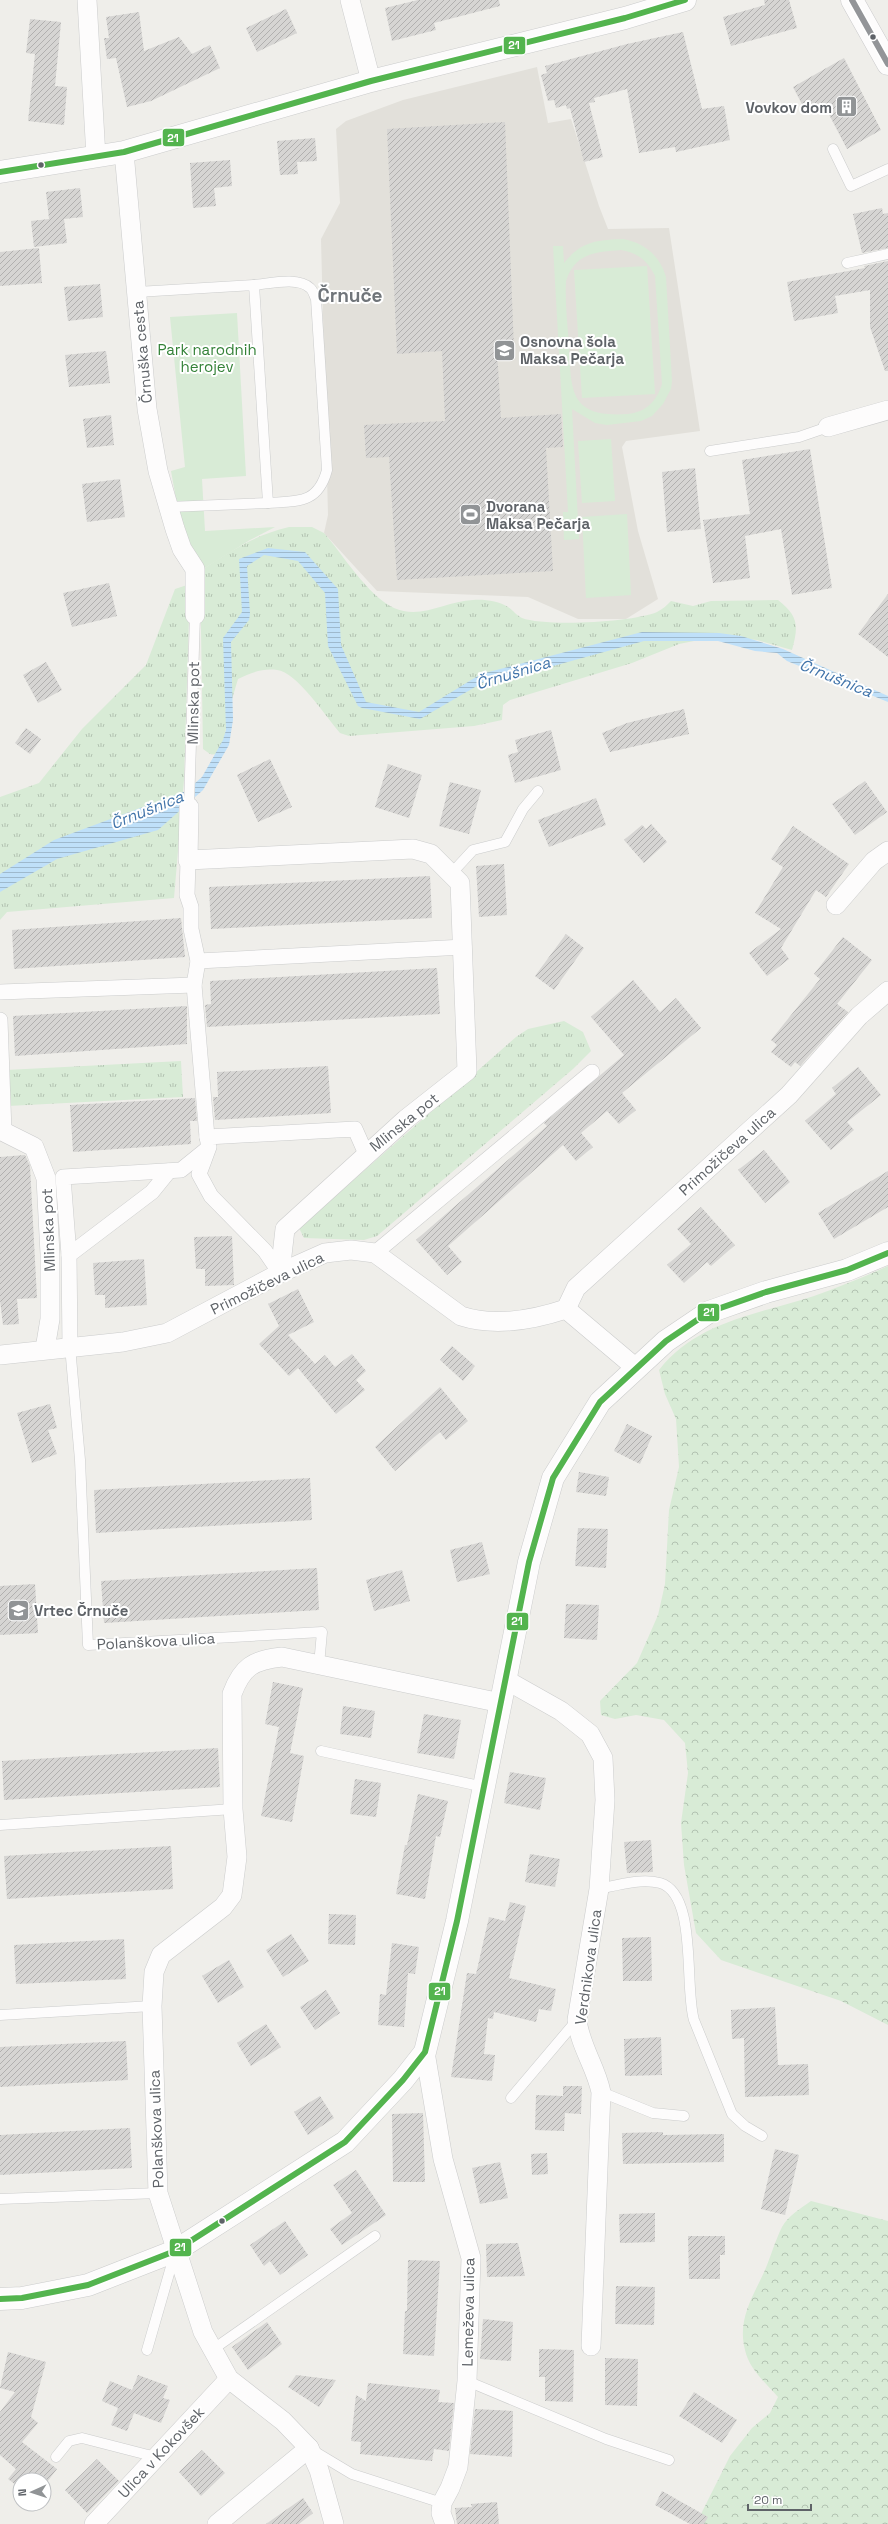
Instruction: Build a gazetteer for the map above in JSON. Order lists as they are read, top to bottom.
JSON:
{
  "streets": {
    "street": [
      "Črnuška cesta",
      "Mlinska pot",
      "Primožičeva ulica",
      "Polanškova ulica",
      "Verdnikova ulica",
      "Lemeževa ulica",
      "Ulica v Kokovšek"
    ]
  },
  "crossings": [
    ["Črnuška cesta", "Mlinska pot"],
    ["Mlinska pot", "Primožičeva ulica"],
    ["Primožičeva ulica", "Polanškova ulica"]
  ],
  "districts": ["Črnuče"],
  "water": ["Črnušnica"],
  "parks": ["Park narodnih herojev"],
  "places": {
    "building": ["Vovkov dom"],
    "school or university": ["Osnovna šola Maksa Pečarja", "Vrtec Črnuče"],
    "sports": ["Dvorana Maksa Pečarja"]
  },
  "lines": ["transit line 21"],
  "scale_bar": "20 m",
  "north": "left"
}
